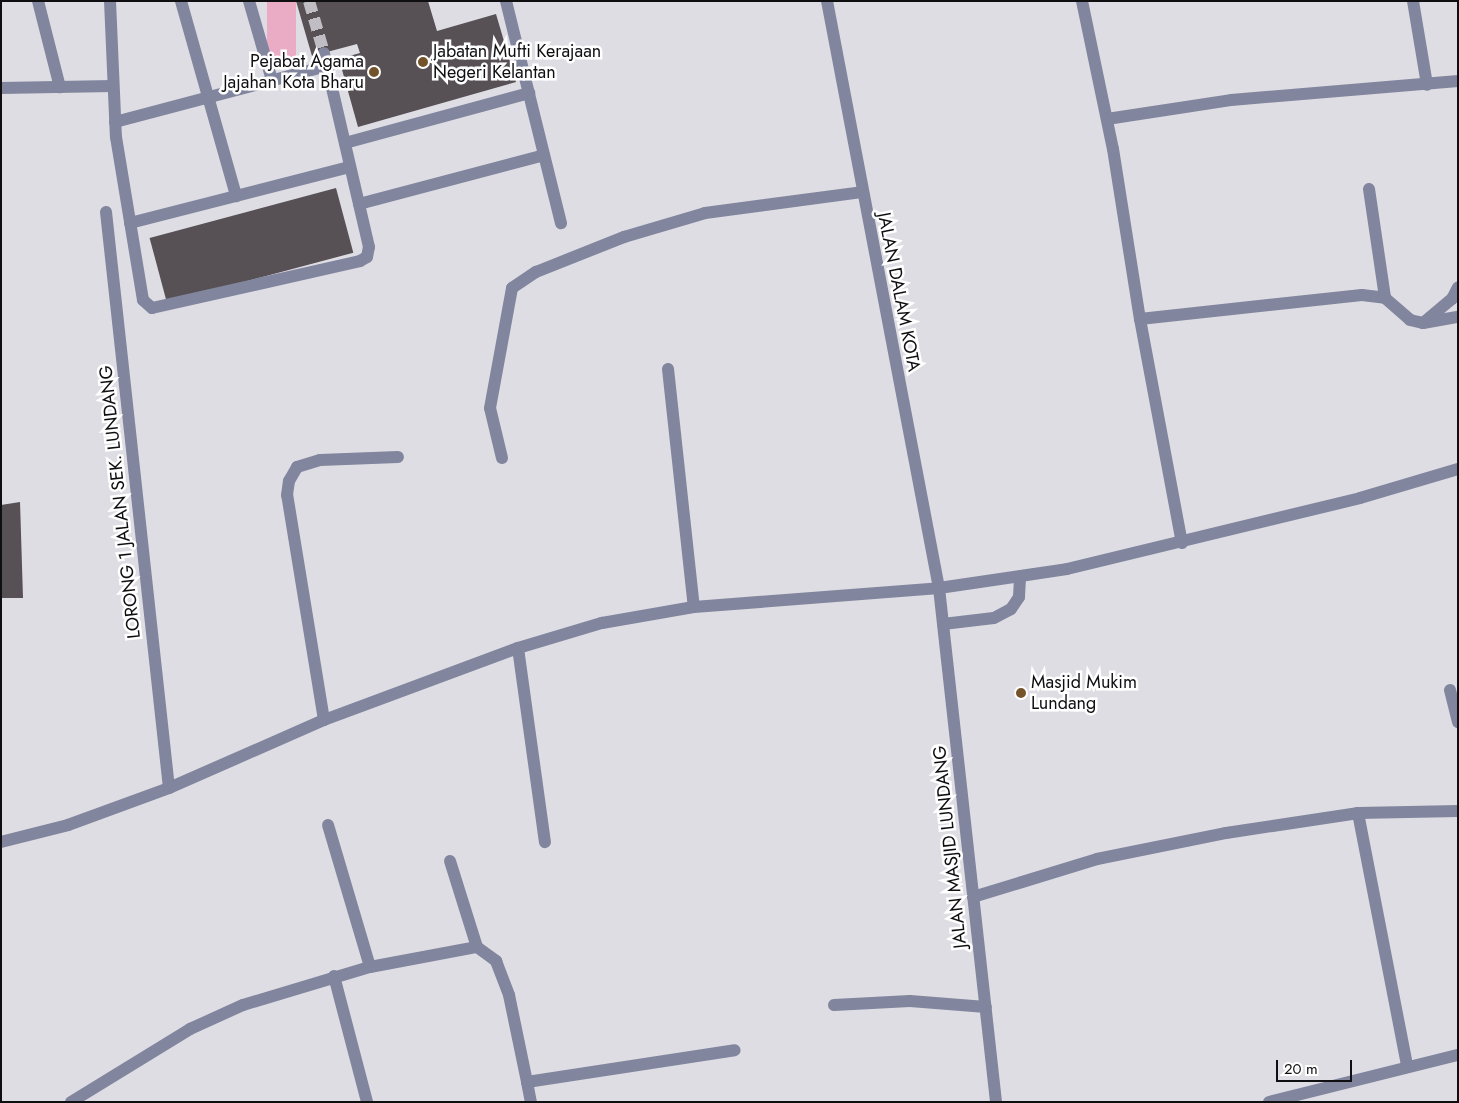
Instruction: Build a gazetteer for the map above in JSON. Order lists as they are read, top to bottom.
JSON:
{
  "streets": {
    "street": ["JALAN DALAM KOTA", "LORONG 1 JALAN SEK. LUNDANG", "JALAN MASJID LUNDANG"]
  },
  "crossings": [
    ["JALAN DALAM KOTA", "JALAN MASJID LUNDANG"]
  ],
  "places": ["Jabatan Mufti Kerajaan Negeri Kelantan", "Pejabat Agama Jajahan Kota Bharu", "Masjid Mukim Lundang"],
  "scale_bar": "20 m"
}
